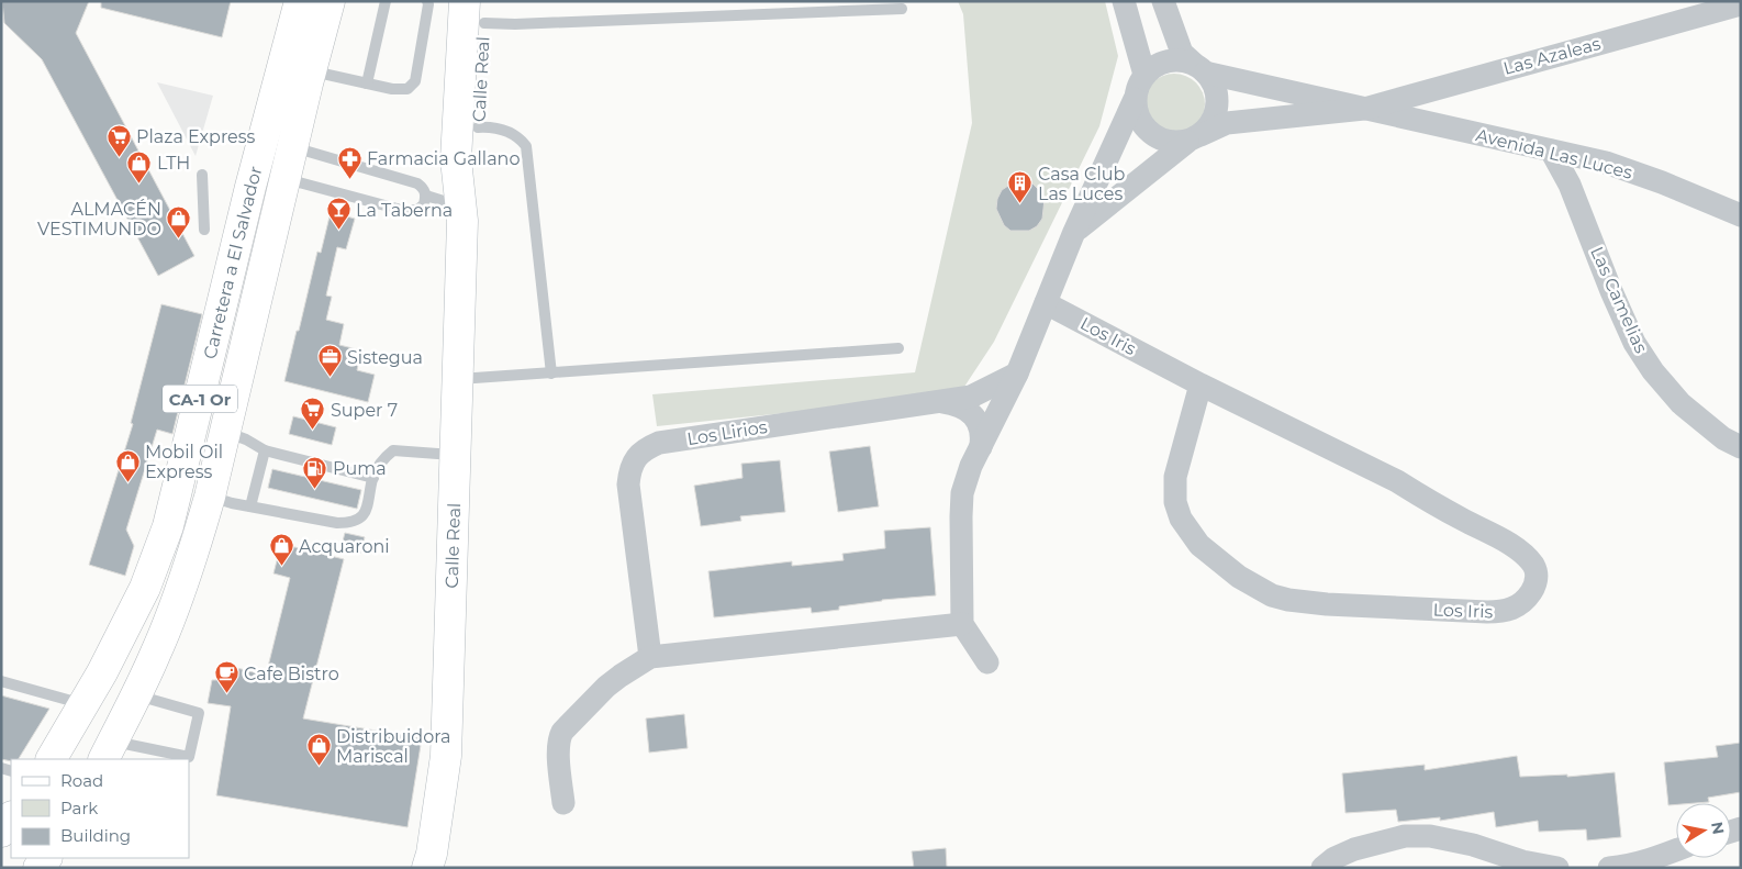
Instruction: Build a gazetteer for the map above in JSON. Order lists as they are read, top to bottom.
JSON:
{
  "streets": {
    "main road": ["Calle Real", "Carretera a El Salvador", "CA-1 Or"],
    "street": [
      "Las Azaleas",
      "Avenida Las Luces",
      "Las Camelias",
      "Los Iris",
      "Los Lirios"
    ]
  },
  "crossings": [
    ["Las Azaleas", "Avenida Las Luces"],
    ["Avenida Las Luces", "Las Camelias"]
  ],
  "places": {
    "supermarket": ["Plaza Express", "Super 7"],
    "pharmacy": ["Farmacia Gallano"],
    "shop": [
      "LTH",
      "ALMACÉN VESTIMUNDO",
      "Mobil Oil Express",
      "Acquaroni",
      "Distribuidora Mariscal"
    ],
    "building": ["Casa Club Las Luces"],
    "bar": ["La Taberna"],
    "office": ["Sistegua"],
    "fuel station": ["Puma"],
    "cafe": ["Cafe Bistro"]
  },
  "legend": ["Road", "Park", "Building"],
  "north": "right"
}
